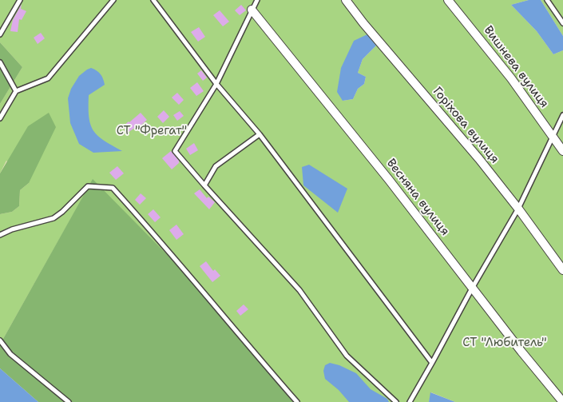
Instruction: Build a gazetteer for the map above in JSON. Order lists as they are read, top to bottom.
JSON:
{
  "streets": {
    "street": ["Вишнева вулиця", "Горіхова вулиця", "Весняна вулиця"]
  },
  "parks": ["СТ \"Фрегат\"", "СТ \"Любитель\""]
}
